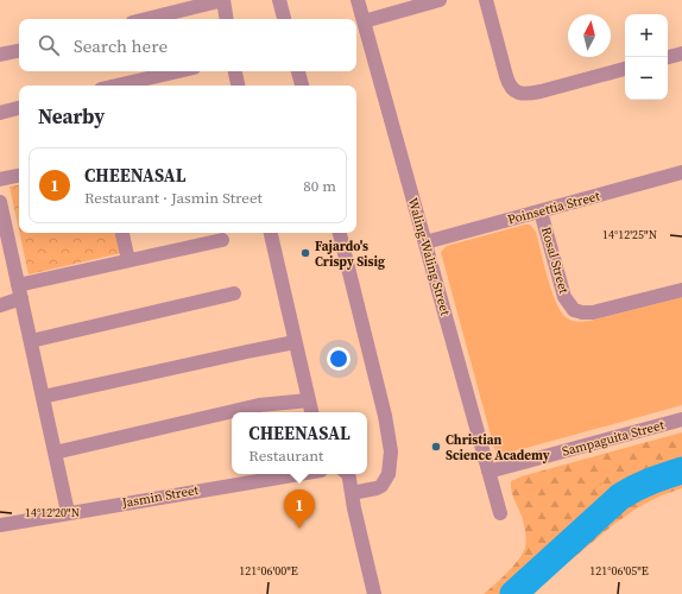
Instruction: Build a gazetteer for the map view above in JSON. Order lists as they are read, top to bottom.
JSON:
{
  "streets": {
    "street": [
      "Poinsettia Street",
      "Waling-Waling Street",
      "Rosal Street",
      "Sampaguita Street",
      "Jasmin Street"
    ]
  },
  "crossings": [
    ["Poinsettia Street", "Waling-Waling Street"],
    ["Poinsettia Street", "Rosal Street"],
    ["Waling-Waling Street", "Sampaguita Street"]
  ],
  "places": ["Fajardo's Crispy Sisig", "Christian Science Academy"],
  "north": "top",
  "page": {
    "map_buttons": ["+", "−"],
    "search": "Search here",
    "heading": "Nearby",
    "list": [
      {
        "mark": "1",
        "name": "CHEENASAL",
        "note": "Restaurant · Jasmin Street",
        "value": "80 m"
      }
    ],
    "popup": ["CHEENASAL", "Restaurant"],
    "pins": "1"
  },
  "coordinates": [
    "14°12'25\"N",
    "14°12'20\"N",
    "121°06'00\"E",
    "121°06'05\"E"
  ]
}
